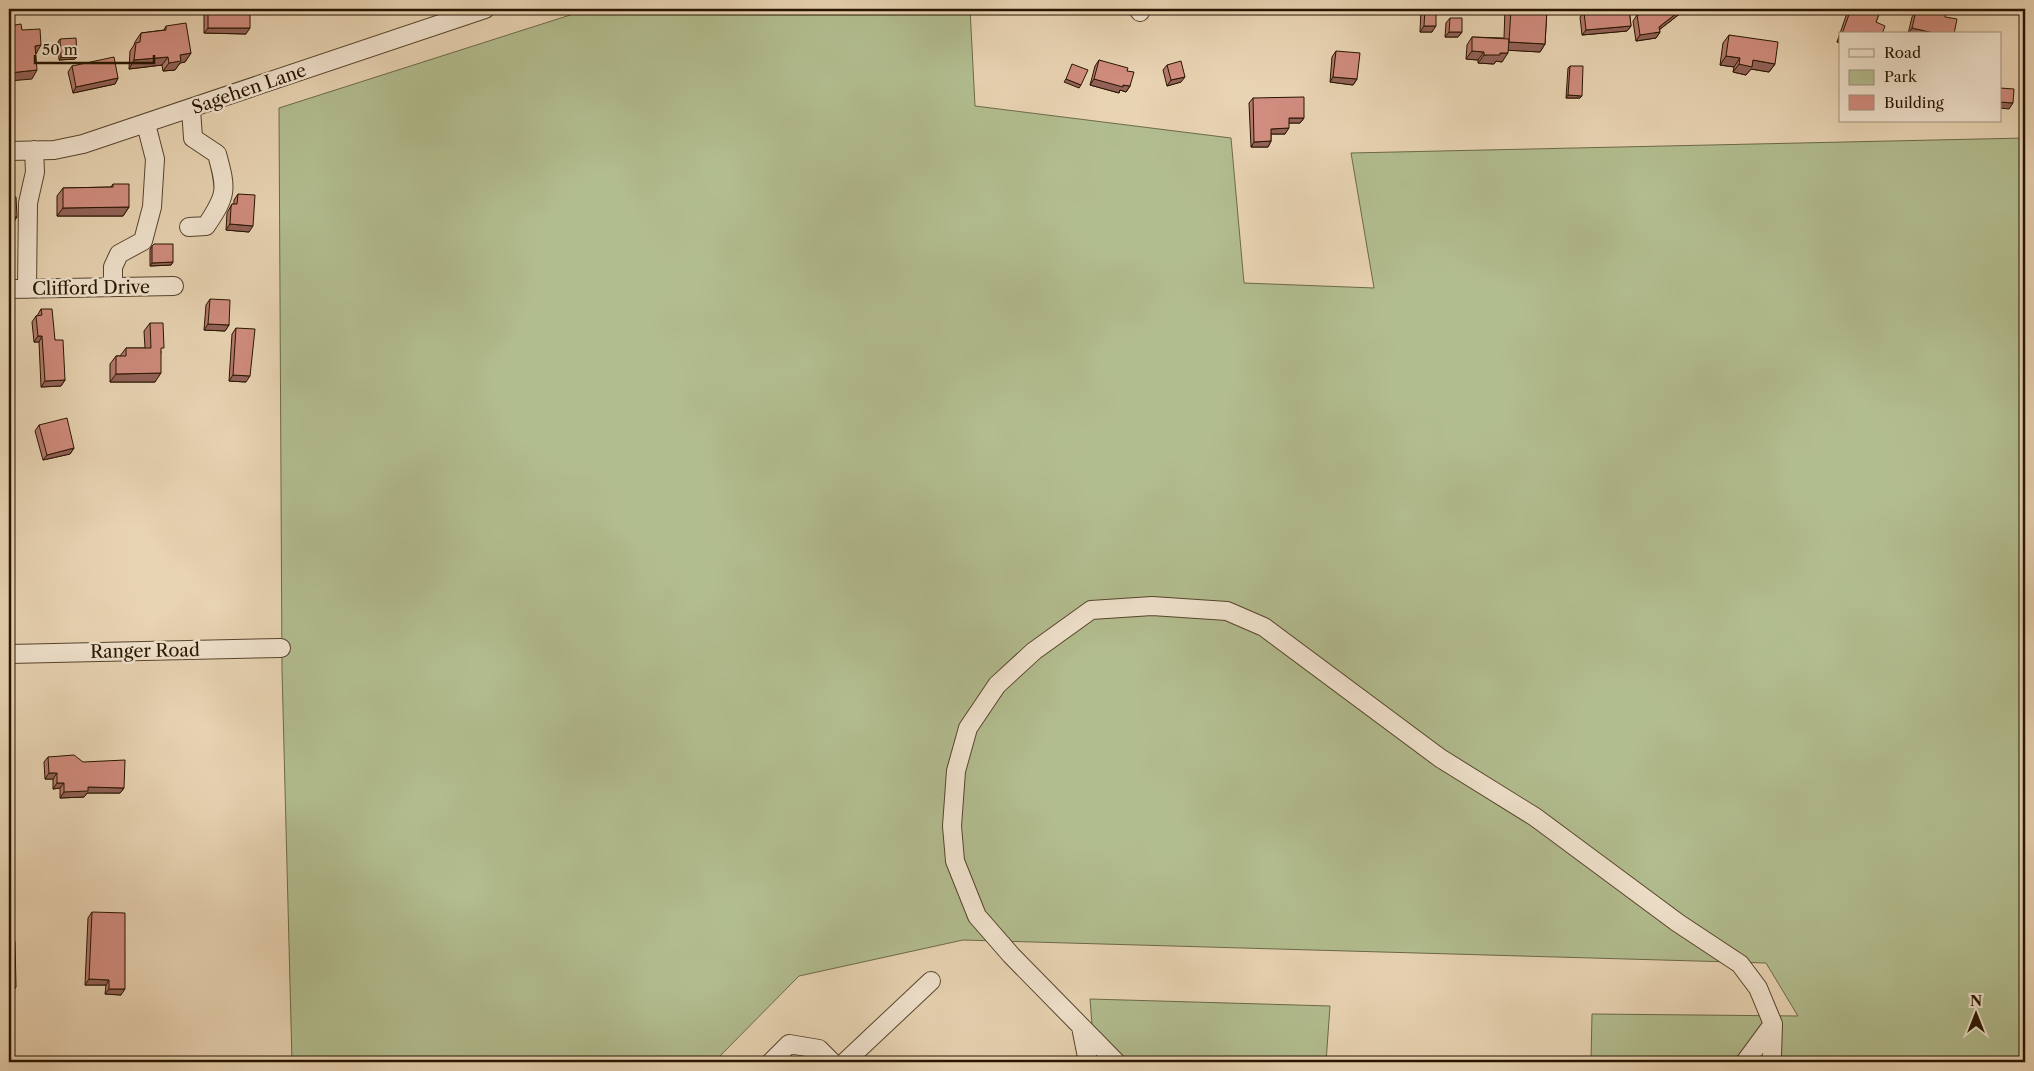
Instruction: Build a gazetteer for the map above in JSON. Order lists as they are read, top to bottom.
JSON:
{
  "streets": {
    "street": ["Sagehen Lane", "Clifford Drive", "Ranger Road"]
  },
  "legend": ["Road", "Park", "Building"],
  "scale_bar": "50 m",
  "north": "top"
}
